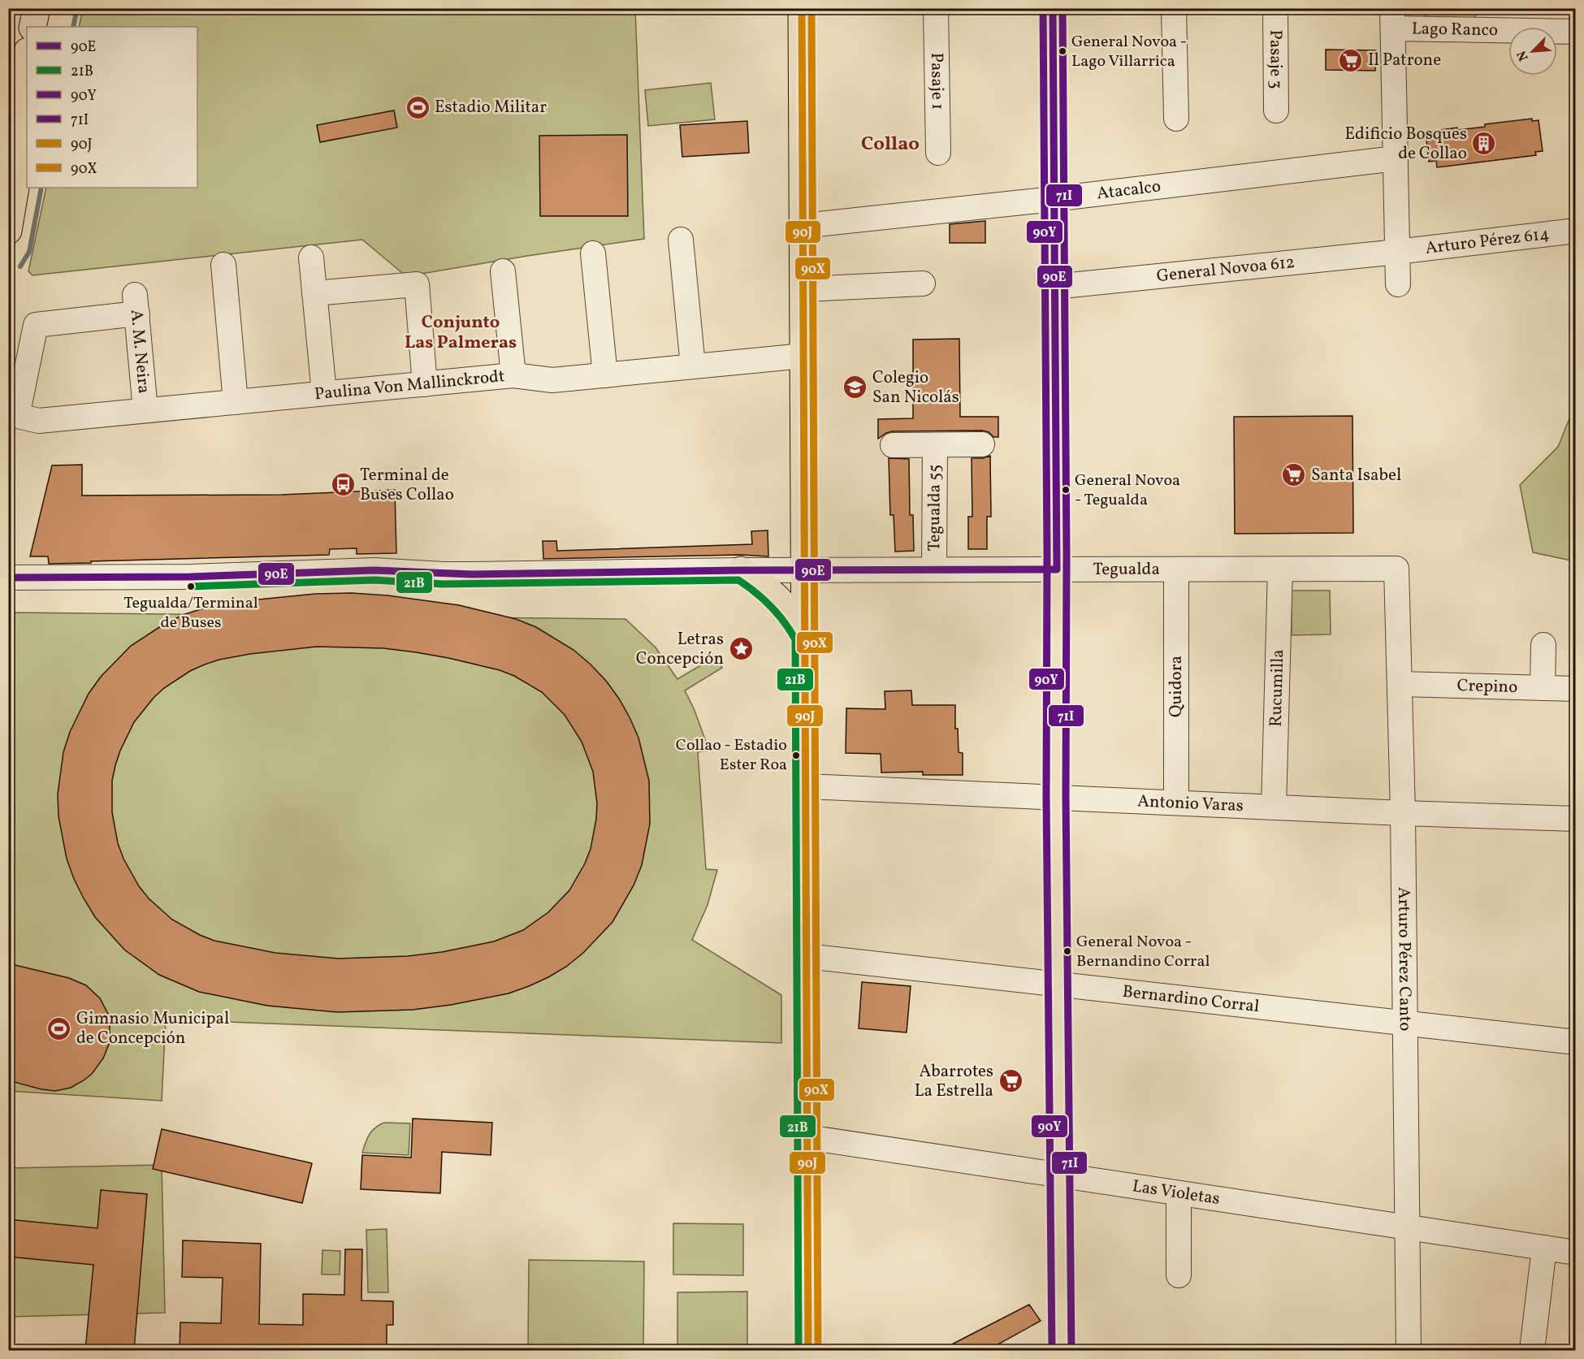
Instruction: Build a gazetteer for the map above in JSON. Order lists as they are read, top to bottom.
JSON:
{
  "streets": {
    "street": [
      "Lago Ranco",
      "Pasaje 3",
      "Pasaje 1",
      "Atacalco",
      "Arturo Pérez 614",
      "General Novoa 612",
      "A. M. Neira",
      "Paulina Von Mallinckrodt",
      "Tegualda 55",
      "Tegualda",
      "Quidora",
      "Crepino",
      "Rucumilla",
      "Antonio Varas",
      "Arturo Pérez Canto",
      "Bernardino Corral",
      "Las Violetas"
    ]
  },
  "crossings": [
    ["Arturo Pérez 614", "General Novoa 612"],
    ["A. M. Neira", "Paulina Von Mallinckrodt"],
    ["Tegualda 55", "Tegualda"],
    ["Tegualda", "Quidora"],
    ["Tegualda", "Rucumilla"],
    ["Tegualda", "Arturo Pérez Canto"],
    ["Quidora", "Antonio Varas"],
    ["Crepino", "Arturo Pérez Canto"],
    ["Rucumilla", "Antonio Varas"],
    ["Antonio Varas", "Arturo Pérez Canto"],
    ["Arturo Pérez Canto", "Bernardino Corral"],
    ["Arturo Pérez Canto", "Las Violetas"]
  ],
  "districts": ["Collao", "Conjunto Las Palmeras"],
  "places": {
    "other": [
      "General Novoa - Lago Villarrica",
      "General Novoa - Tegualda",
      "Tegualda/Terminal de Buses",
      "Collao - Estadio Ester Roa",
      "General Novoa - Bernandino Corral"
    ],
    "supermarket": ["Il Patrone", "Santa Isabel", "Abarrotes La Estrella"],
    "sports": ["Estadio Militar", "Gimnasio Municipal de Concepción"],
    "building": ["Edificio Bosques de Collao"],
    "school or university": ["Colegio San Nicolás"],
    "bus stop": ["Terminal de Buses Collao"],
    "place": ["Letras Concepción"]
  },
  "lines": [
    "transit line 90E",
    "transit line 90Y",
    "transit line 71I",
    "transit line 90J",
    "transit line 90X",
    "transit line 21B"
  ],
  "legend": [
    "90E",
    "21B",
    "90Y",
    "71I",
    "90J",
    "90X"
  ],
  "north": "bottom left"
}
